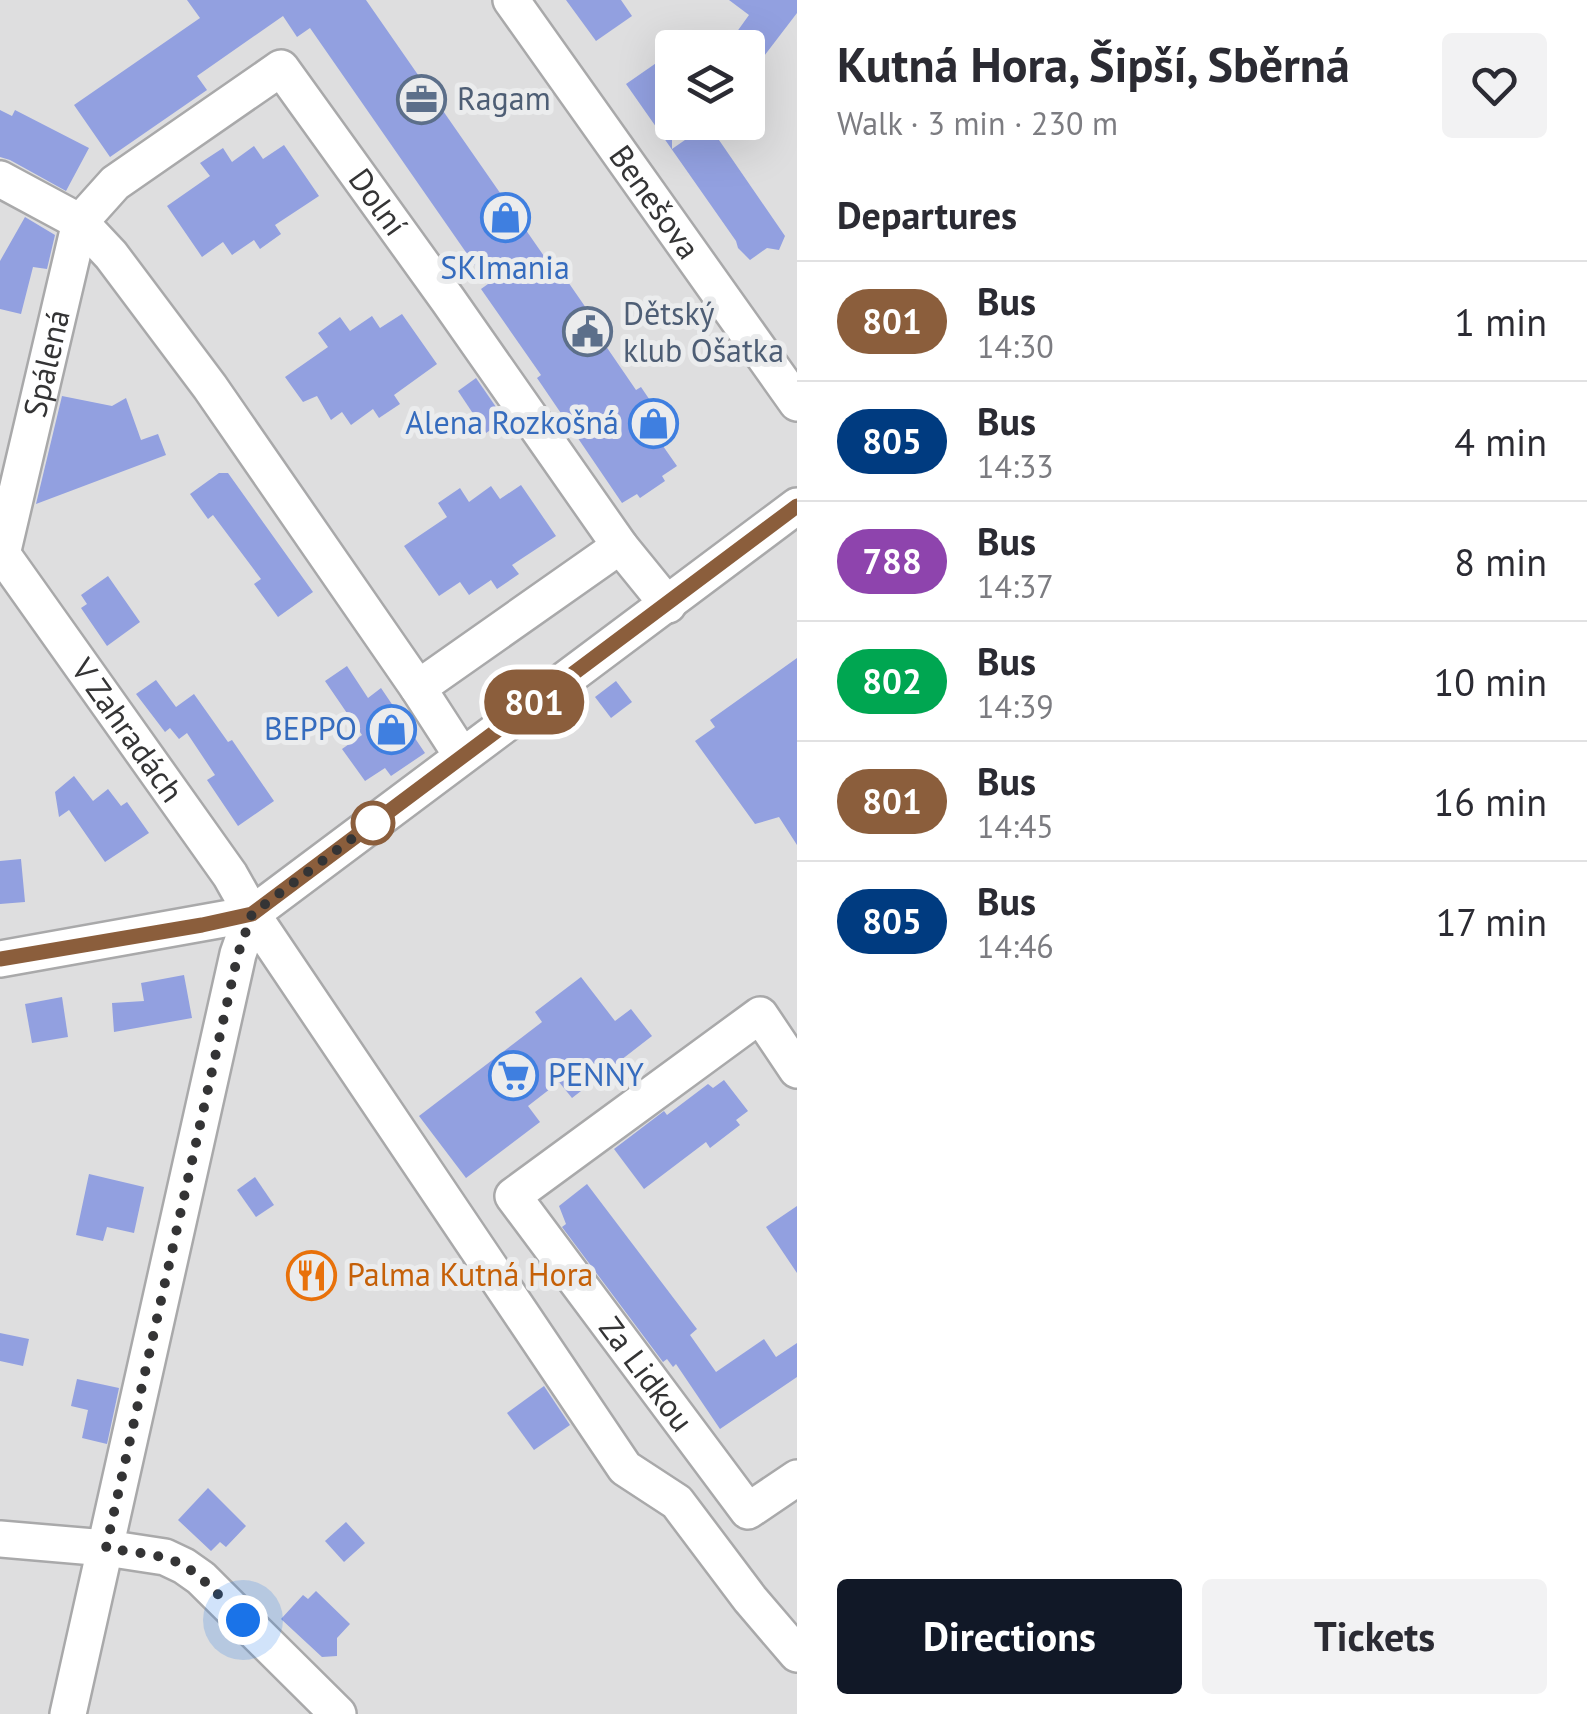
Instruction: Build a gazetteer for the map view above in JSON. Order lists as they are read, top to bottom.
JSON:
{
  "streets": {
    "street": [
      "Dolní",
      "Benešova",
      "Spálená",
      "V Zahradách",
      "Za Lidkou"
    ]
  },
  "crossings": [
    ["Dolní", "Spálená"],
    ["Spálená", "V Zahradách"]
  ],
  "places": {
    "office": ["Ragam"],
    "shop": ["SKImania", "Alena Rozkošná", "BEPPO"],
    "public building": ["Dětský klub Ošatka"],
    "supermarket": ["PENNY"],
    "restaurant": ["Palma Kutná Hora"]
  },
  "lines": ["bus line 801"],
  "page": {
    "on_map": "801",
    "heading": [
      ["Kutná Hora, Šipší, Sběrná", "Walk · 3 min · 230 m"],
      "Departures"
    ],
    "list": [
      {
        "mark": "801",
        "name": "Bus",
        "note": "14:30",
        "value": "1 min"
      },
      {
        "mark": "805",
        "name": "Bus",
        "note": "14:33",
        "value": "4 min"
      },
      {
        "mark": "788",
        "name": "Bus",
        "note": "14:37",
        "value": "8 min"
      },
      {
        "mark": "802",
        "name": "Bus",
        "note": "14:39",
        "value": "10 min"
      },
      {
        "mark": "801",
        "name": "Bus",
        "note": "14:45",
        "value": "16 min"
      },
      {
        "mark": "805",
        "name": "Bus",
        "note": "14:46",
        "value": "17 min"
      }
    ],
    "buttons": ["Directions", "Tickets"]
  }
}
